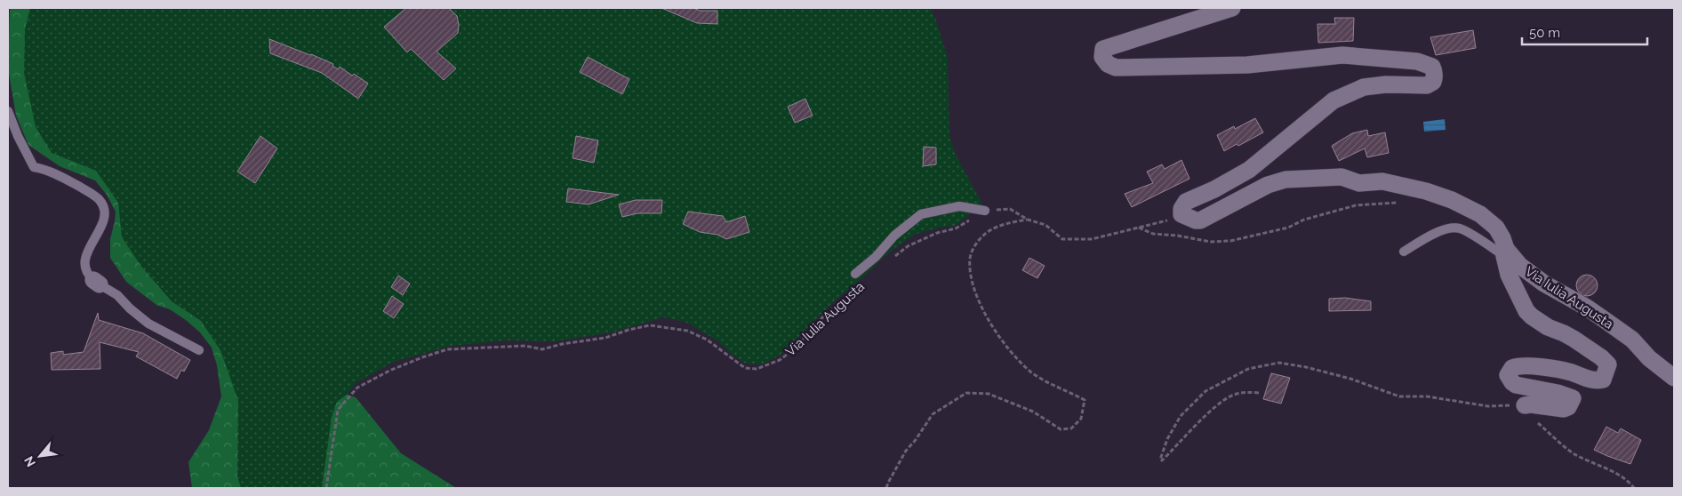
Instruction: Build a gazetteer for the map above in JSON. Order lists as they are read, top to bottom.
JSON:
{
  "streets": {
    "street": ["Via Iulia Augusta"]
  },
  "scale_bar": "50 m",
  "north": "bottom left"
}
